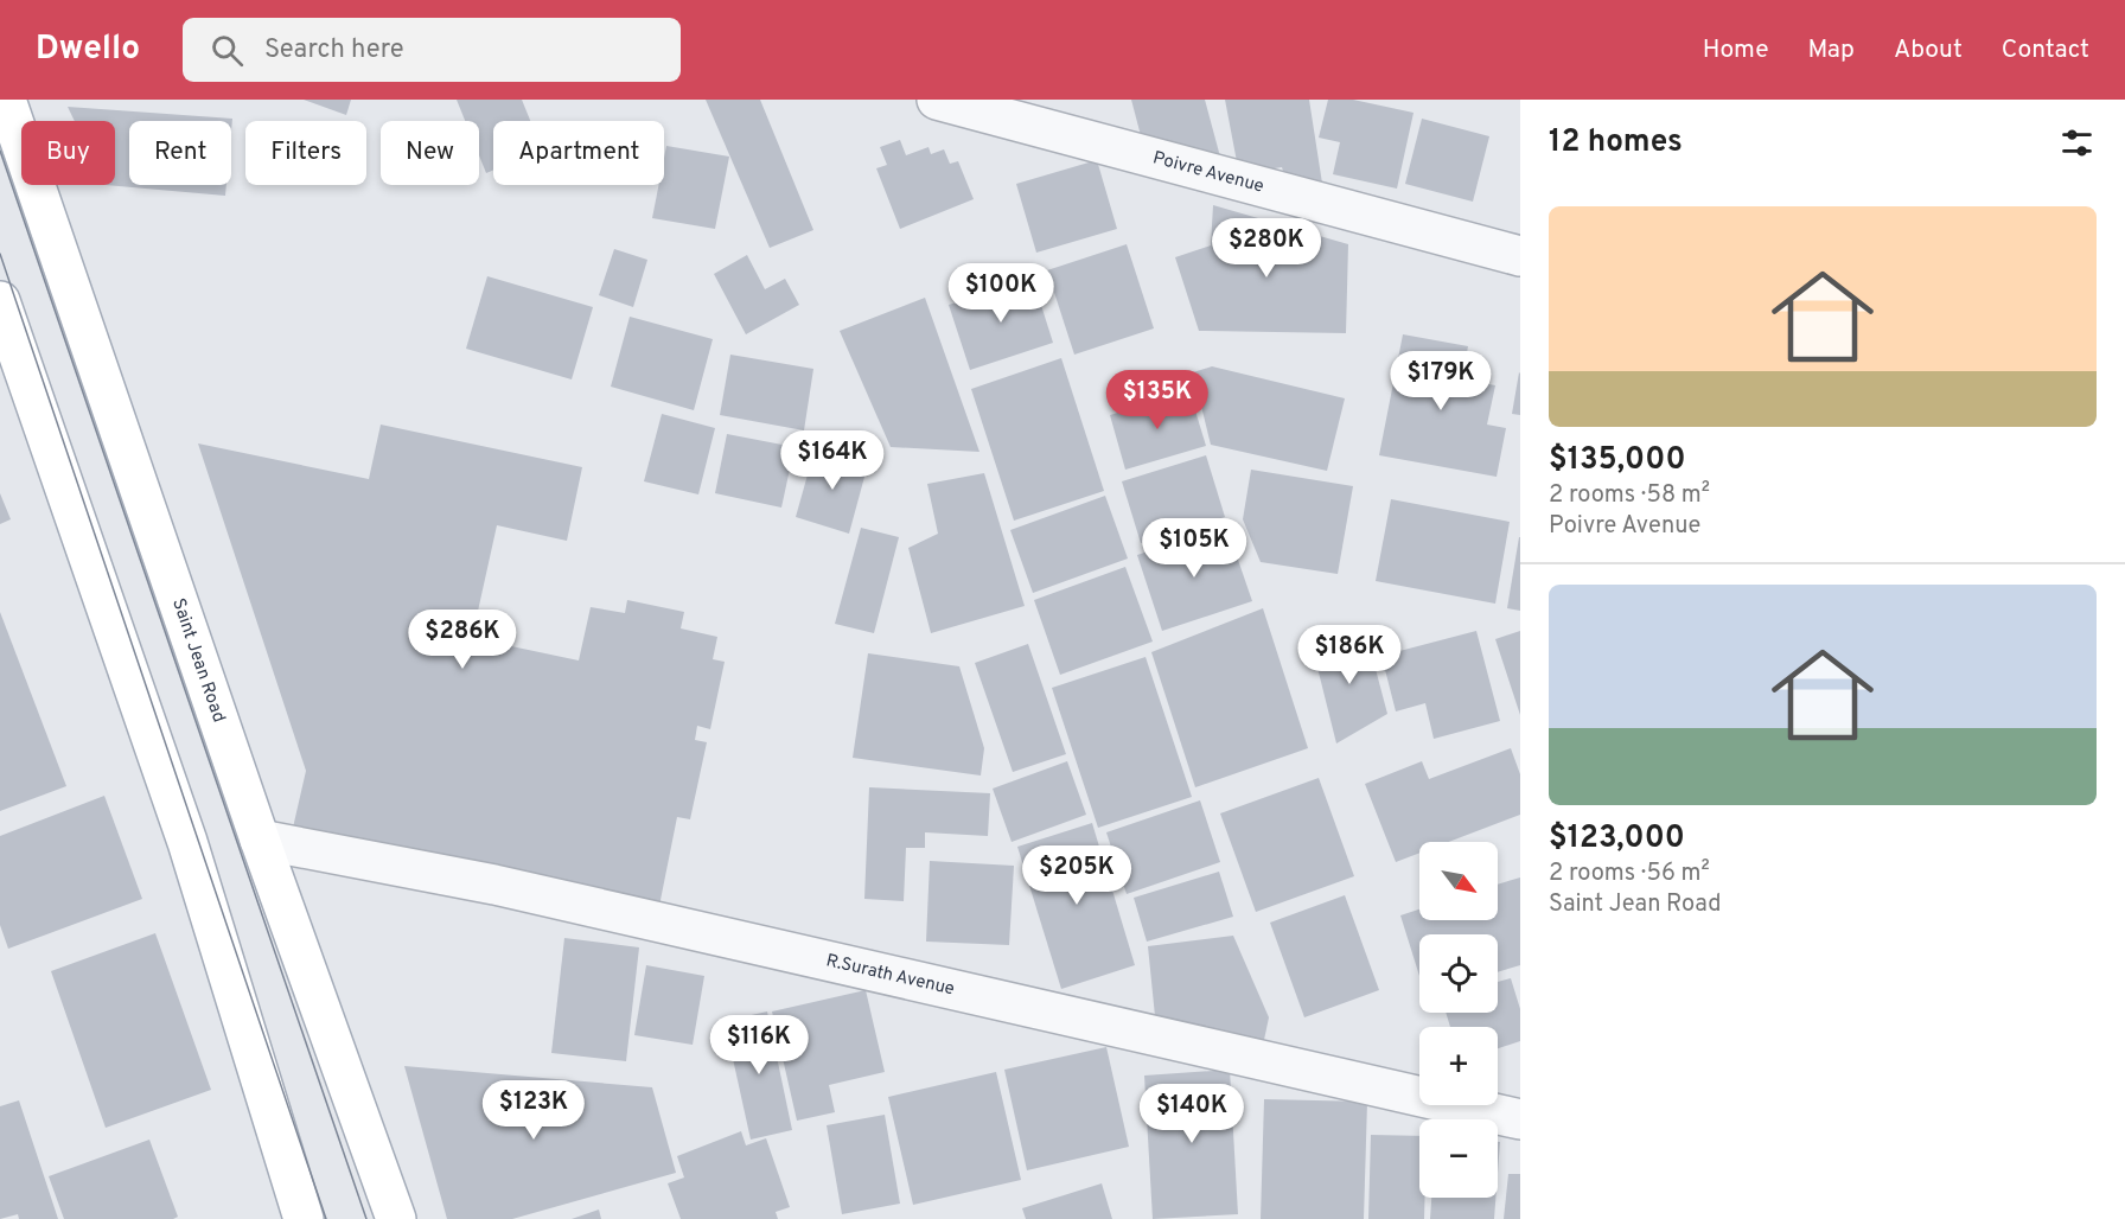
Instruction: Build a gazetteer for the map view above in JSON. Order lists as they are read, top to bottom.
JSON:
{
  "streets": {
    "main road": ["Saint Jean Road"],
    "street": ["Poivre Avenue", "R.Surath Avenue"]
  },
  "crossings": [
    ["Saint Jean Road", "R.Surath Avenue"]
  ],
  "north": "bottom right",
  "page": {
    "header": "Dwello",
    "search": "Search here",
    "nav": [
      "Home",
      "Map",
      "About",
      "Contact"
    ],
    "heading": "12 homes",
    "chip": [
      "Buy",
      "Rent",
      "Filters",
      "New",
      "Apartment"
    ],
    "list": [
      {
        "name": "$135,000",
        "note": "2 rooms · 58 m² · Poivre Avenue"
      },
      {
        "name": "$123,000",
        "note": "2 rooms · 56 m² · Saint Jean Road"
      }
    ],
    "price": [
      "$280K",
      "$100K",
      "$179K",
      "$135K",
      "$164K",
      "$105K",
      "$286K",
      "$186K",
      "$205K",
      "$116K",
      "$123K",
      "$140K"
    ],
    "map_buttons": ["+", "−"]
  }
}
